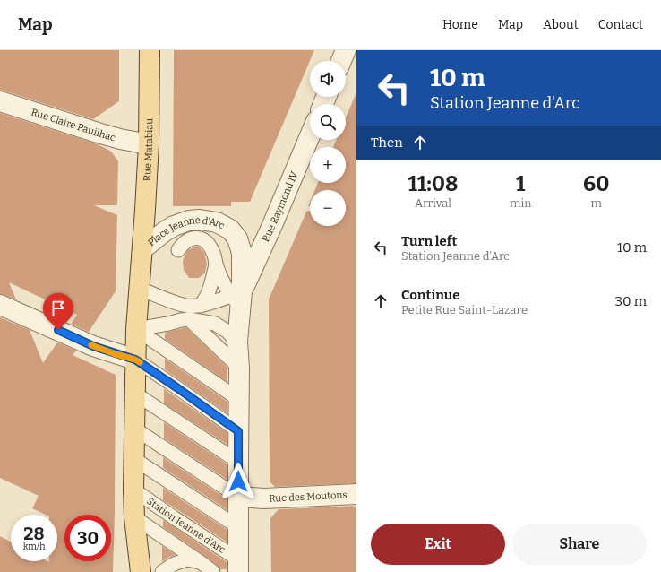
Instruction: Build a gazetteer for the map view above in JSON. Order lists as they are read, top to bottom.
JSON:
{
  "streets": {
    "main road": ["Rue Matabiau", "Place Jeanne d'Arc"],
    "street": ["Rue Claire Pauilhac", "Rue Raymond IV", "Rue des Moutons"],
    "lane": ["Station Jeanne d'Arc"]
  },
  "crossings": [
    ["Rue Claire Pauilhac", "Rue Matabiau"],
    ["Rue Matabiau", "Place Jeanne d'Arc"],
    ["Rue Raymond IV", "Place Jeanne d'Arc"],
    ["Place Jeanne d'Arc", "Rue des Moutons"],
    ["Place Jeanne d'Arc", "Station Jeanne d'Arc"]
  ],
  "page": {
    "header": "Map",
    "nav": [
      "Home",
      "Map",
      "About",
      "Contact"
    ],
    "turn": ["10 m", "Station Jeanne d'Arc"],
    "map_buttons": ["+", "−"],
    "then": "Then",
    "eta": [
      "11:08",
      "Arrival",
      "1",
      "min",
      "60",
      "m"
    ],
    "list": [
      {
        "name": "Turn left",
        "note": "Station Jeanne d'Arc",
        "value": "10 m"
      },
      {
        "name": "Continue",
        "note": "Petite Rue Saint-Lazare",
        "value": "30 m"
      }
    ],
    "speed": "28 km/h",
    "limit": "30",
    "buttons": ["Exit", "Share"]
  }
}
